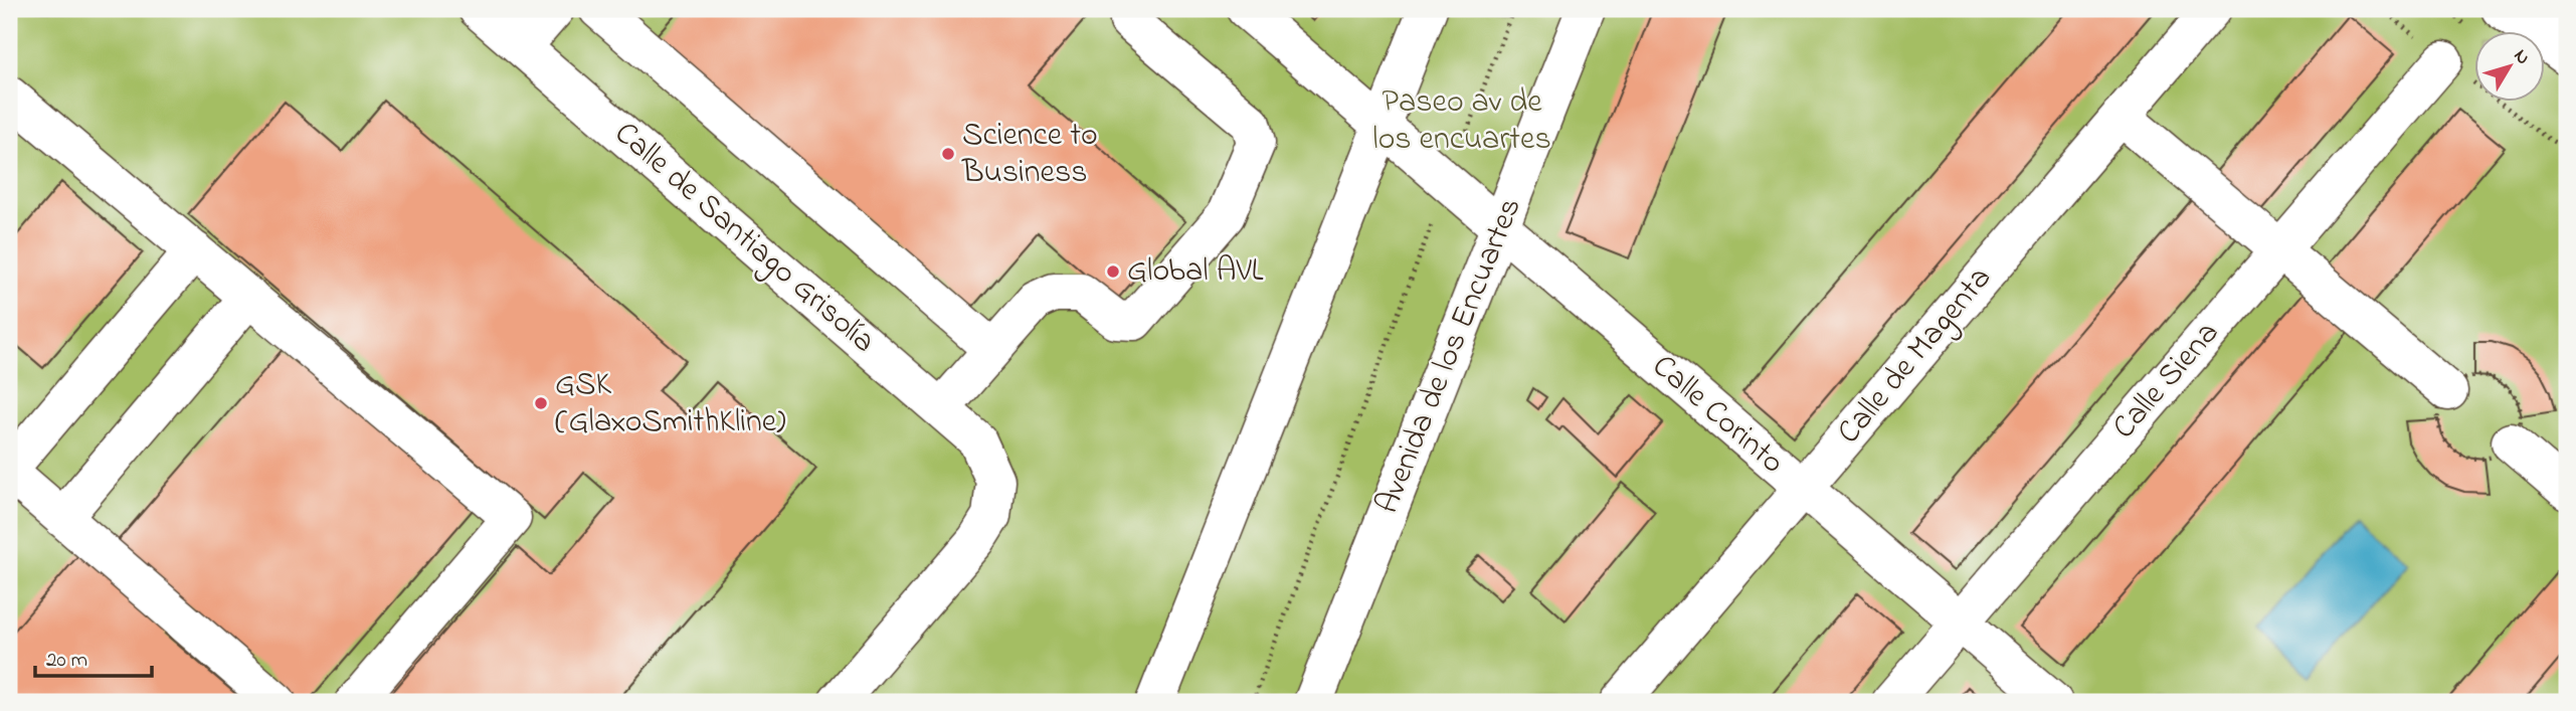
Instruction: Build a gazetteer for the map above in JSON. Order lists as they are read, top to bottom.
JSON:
{
  "streets": {
    "street": [
      "Calle de Santiago Grisolía",
      "Avenida de los Encuartes",
      "Calle de Magenta",
      "Calle Siena",
      "Calle Corinto"
    ]
  },
  "crossings": [
    ["Avenida de los Encuartes", "Calle Corinto"],
    ["Calle de Magenta", "Calle Corinto"],
    ["Calle Siena", "Calle Corinto"]
  ],
  "parks": ["Paseo av de los encuartes"],
  "places": ["Science to Business", "Global AVL", "GSK (GlaxoSmithKline)"],
  "scale_bar": "20 m",
  "north": "top right"
}
